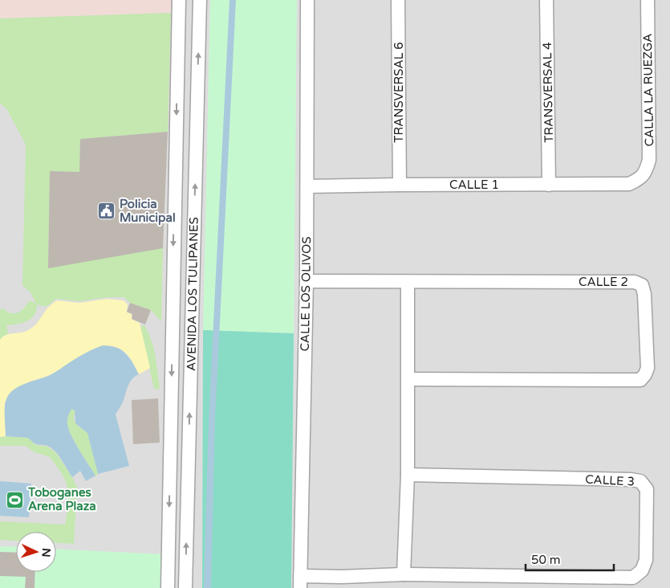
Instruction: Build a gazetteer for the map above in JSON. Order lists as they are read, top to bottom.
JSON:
{
  "streets": {
    "street": [
      "CALLA LA RUEZGA",
      "TRANSVERSAL 6",
      "TRANSVERSAL 4",
      "CALLE 1",
      "CALLE 2",
      "AVENIDA LOS TULIPANES",
      "CALLE LOS OLIVOS",
      "CALLE 3"
    ]
  },
  "crossings": [
    ["CALLA LA RUEZGA", "CALLE 1"],
    ["TRANSVERSAL 6", "CALLE 1"],
    ["TRANSVERSAL 4", "CALLE 1"],
    ["CALLE 1", "CALLE LOS OLIVOS"],
    ["CALLE 2", "CALLE LOS OLIVOS"],
    ["CALLE LOS OLIVOS", "CALLE 3"]
  ],
  "places": {
    "public building": ["Policia Municipal"],
    "sports": ["Toboganes Arena Plaza"]
  },
  "scale_bar": "50 m",
  "north": "right"
}
